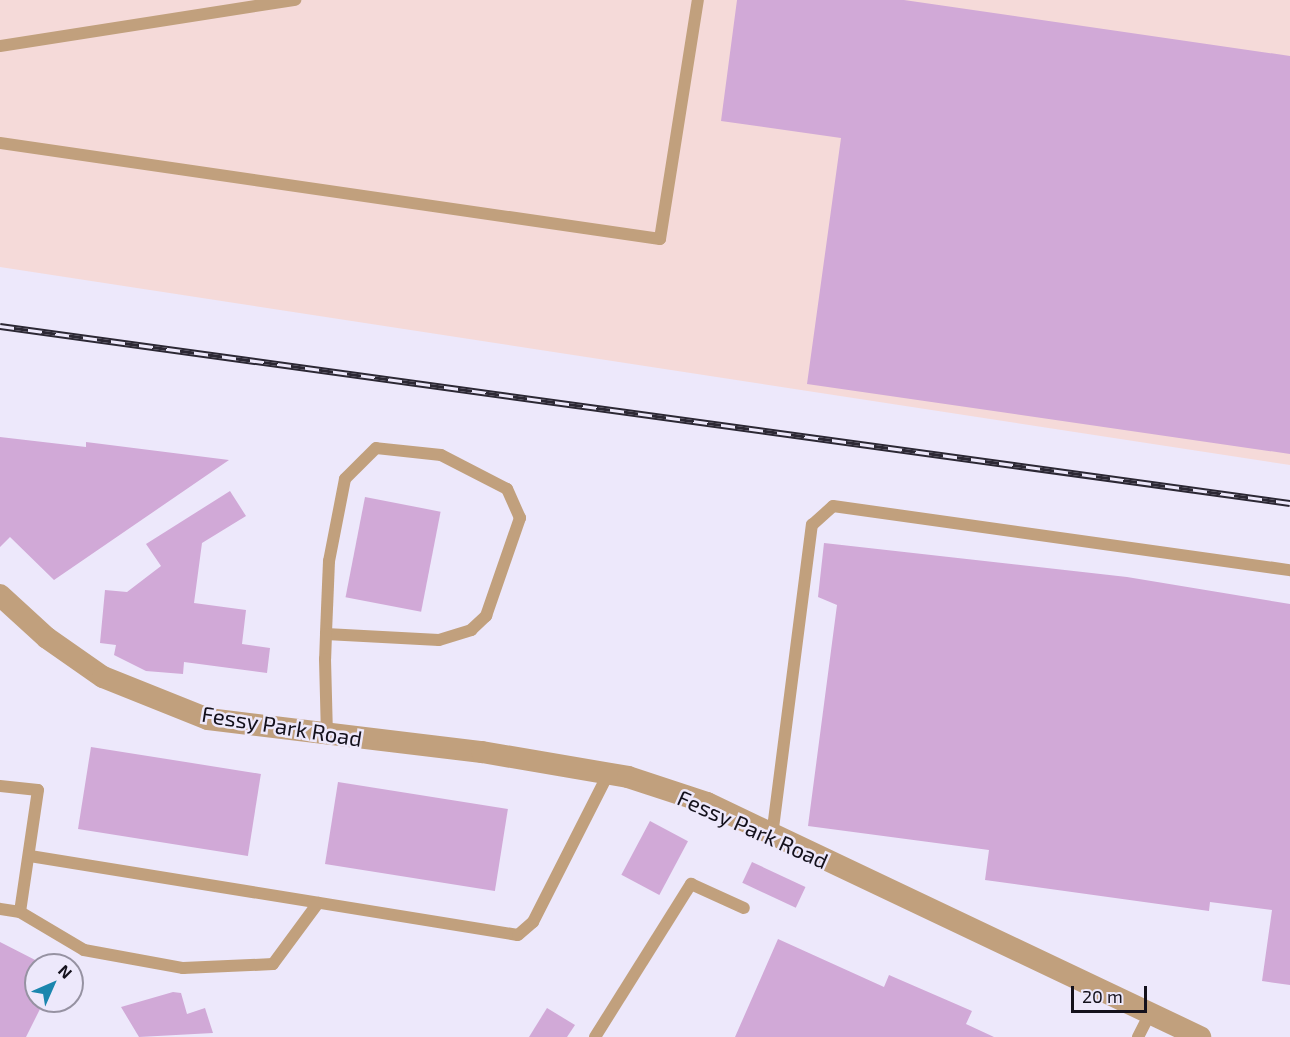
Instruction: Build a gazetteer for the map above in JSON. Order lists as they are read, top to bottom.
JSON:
{
  "streets": {
    "street": ["Fessy Park Road"]
  },
  "scale_bar": "20 m",
  "north": "top right"
}
